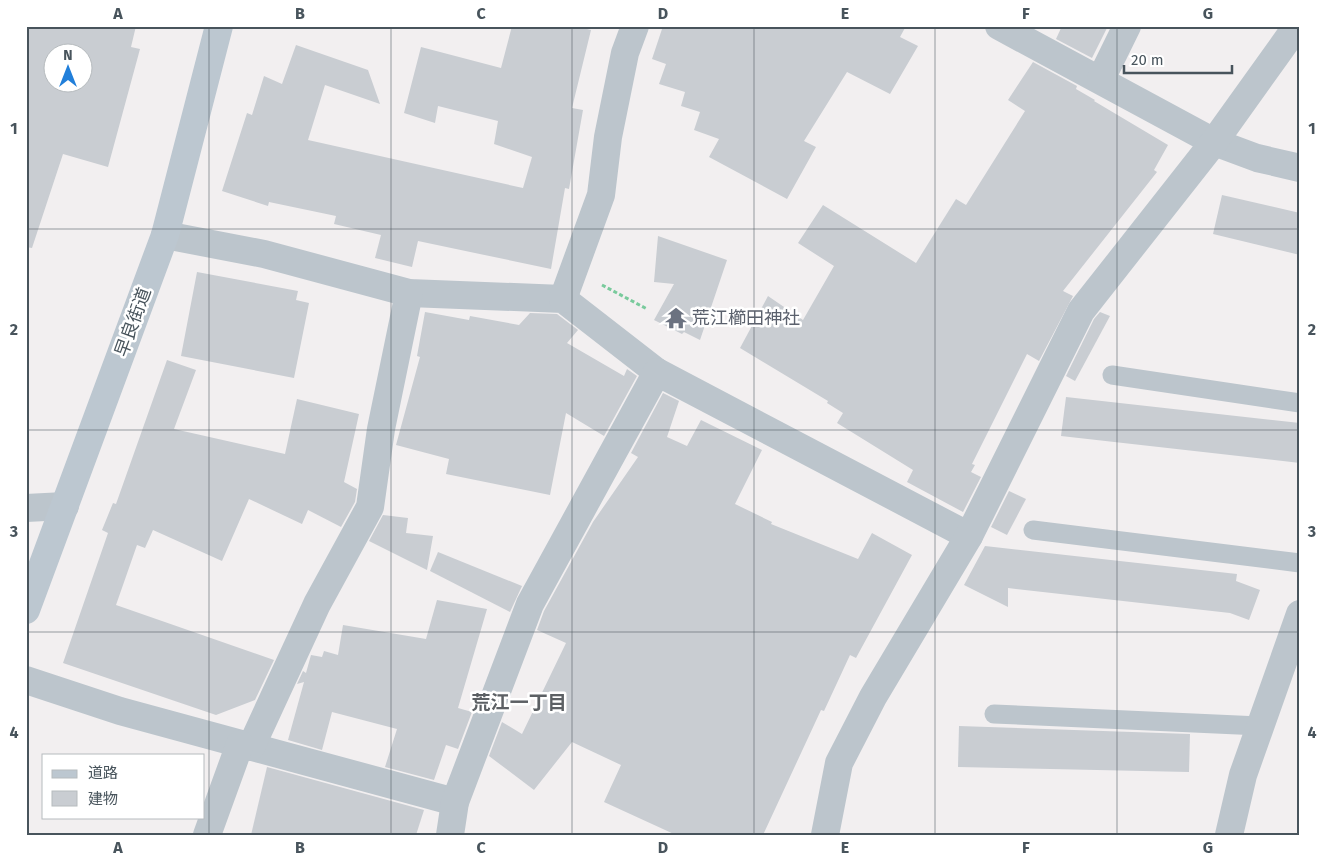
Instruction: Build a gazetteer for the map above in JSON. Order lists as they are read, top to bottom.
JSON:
{
  "streets": {
    "street": ["早良街道"]
  },
  "districts": ["荒江一丁目"],
  "places": {
    "temple": ["荒江櫛田神社"]
  },
  "legend": ["道路", "建物"],
  "scale_bar": "20 m",
  "north": "top",
  "grid": {
    "columns": [
      "A",
      "B",
      "C",
      "D",
      "E",
      "F",
      "G"
    ],
    "rows": [
      "1",
      "2",
      "3",
      "4"
    ]
  }
}
